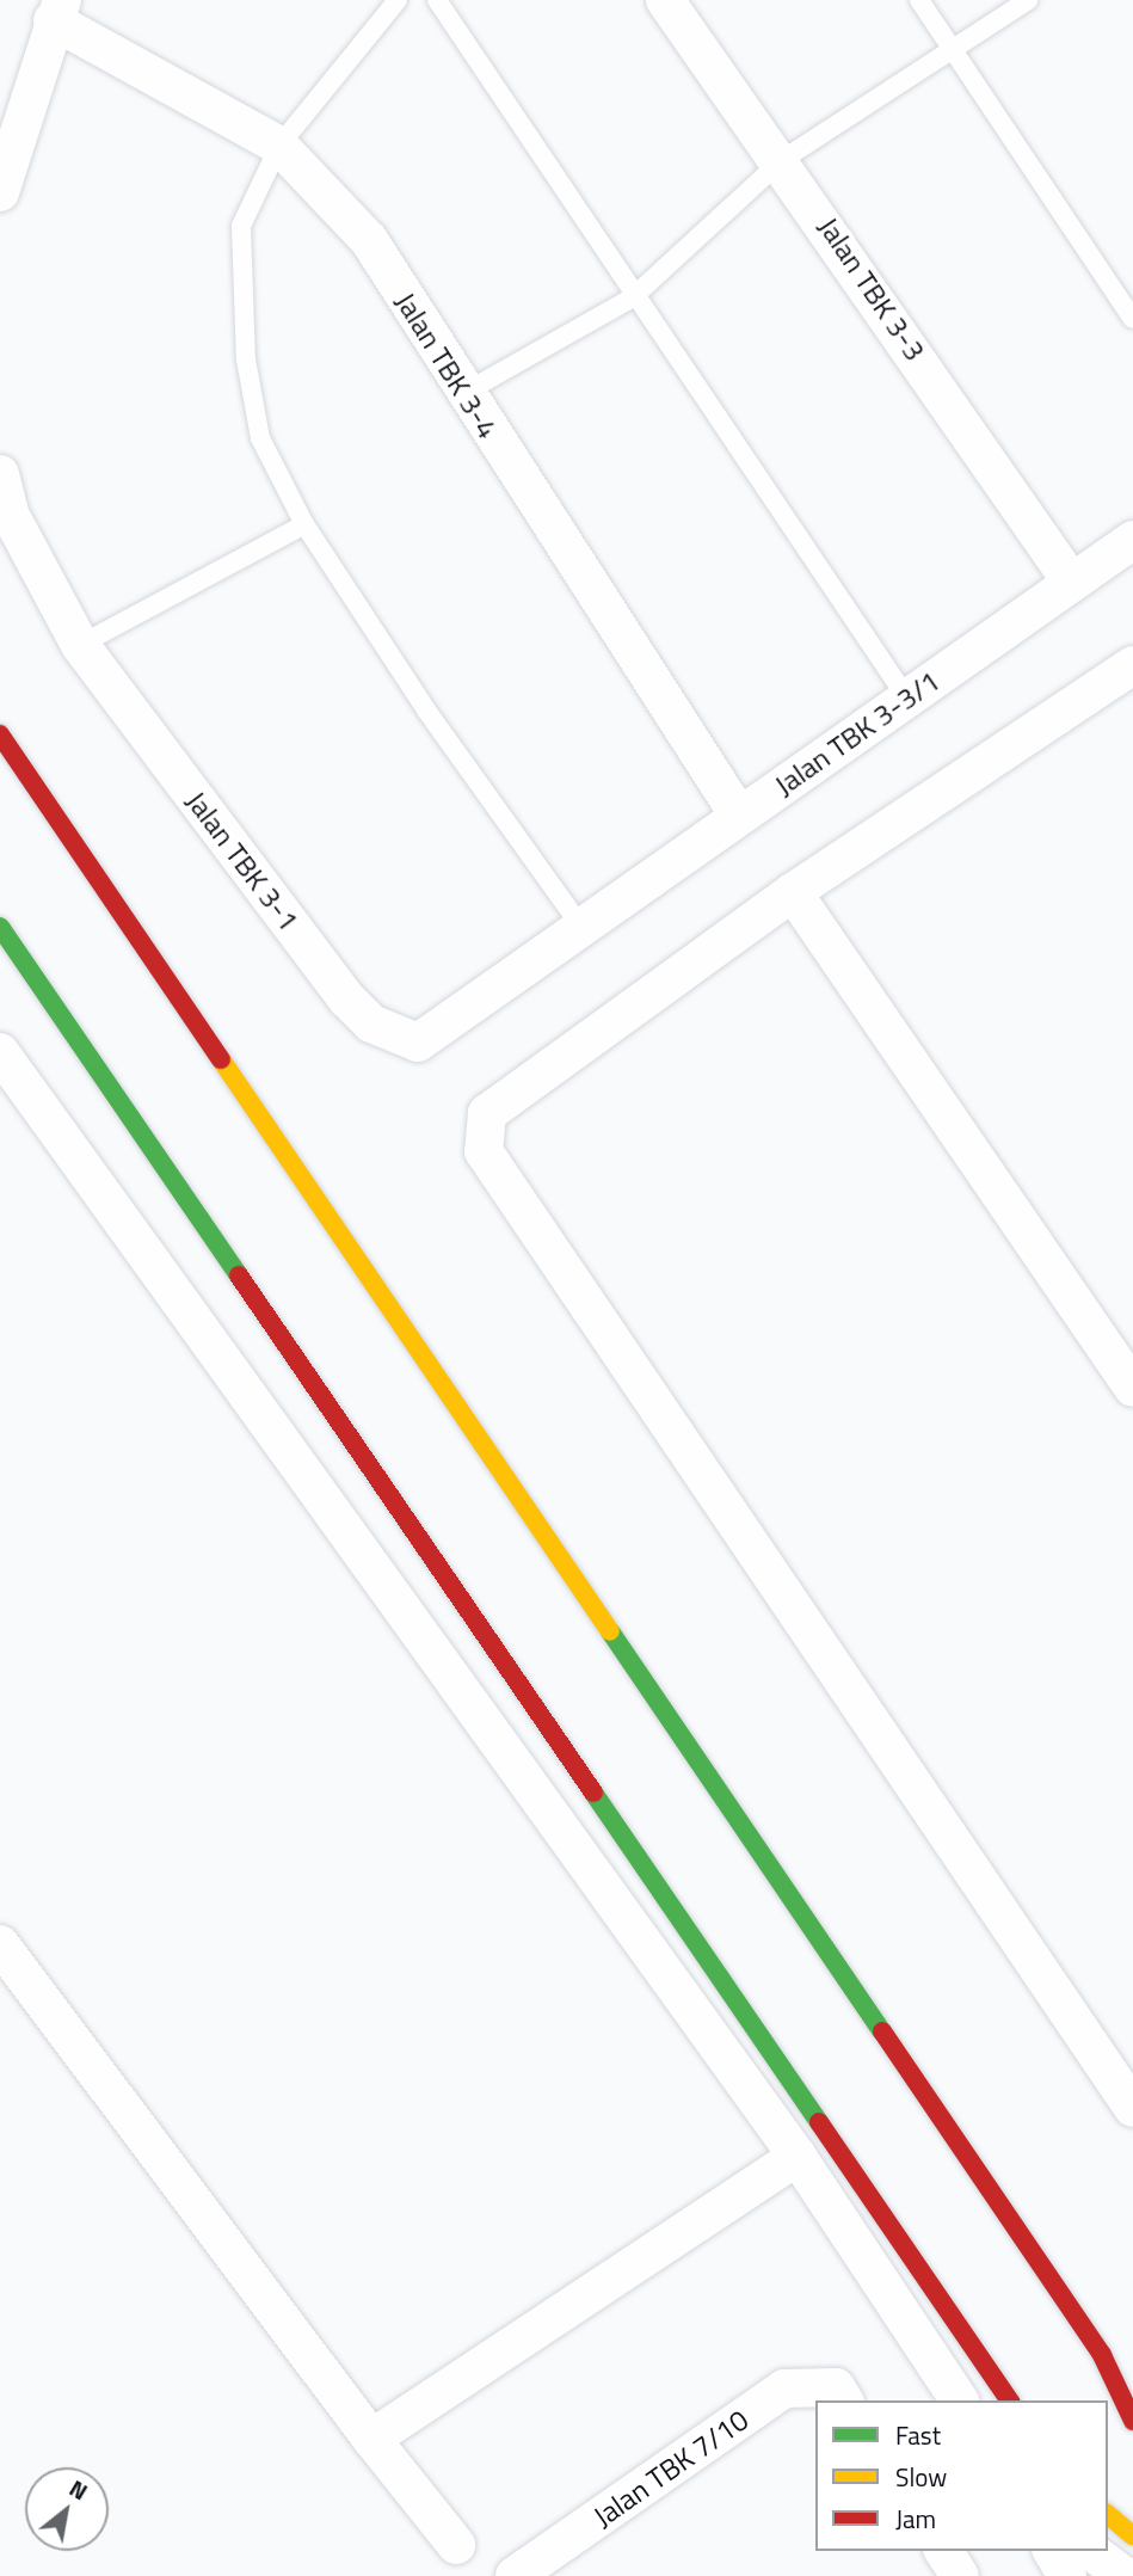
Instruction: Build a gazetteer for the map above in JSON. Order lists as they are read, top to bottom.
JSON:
{
  "streets": {
    "street": [
      "Jalan TBK 3-3",
      "Jalan TBK 3-4",
      "Jalan TBK 3-3/1",
      "Jalan TBK 3-1",
      "Jalan TBK 7/10"
    ]
  },
  "crossings": [
    ["Jalan TBK 3-3", "Jalan TBK 3-3/1"],
    ["Jalan TBK 3-4", "Jalan TBK 3-3/1"],
    ["Jalan TBK 3-3/1", "Jalan TBK 3-1"]
  ],
  "legend": ["Fast", "Slow", "Jam"],
  "north": "top right"
}
